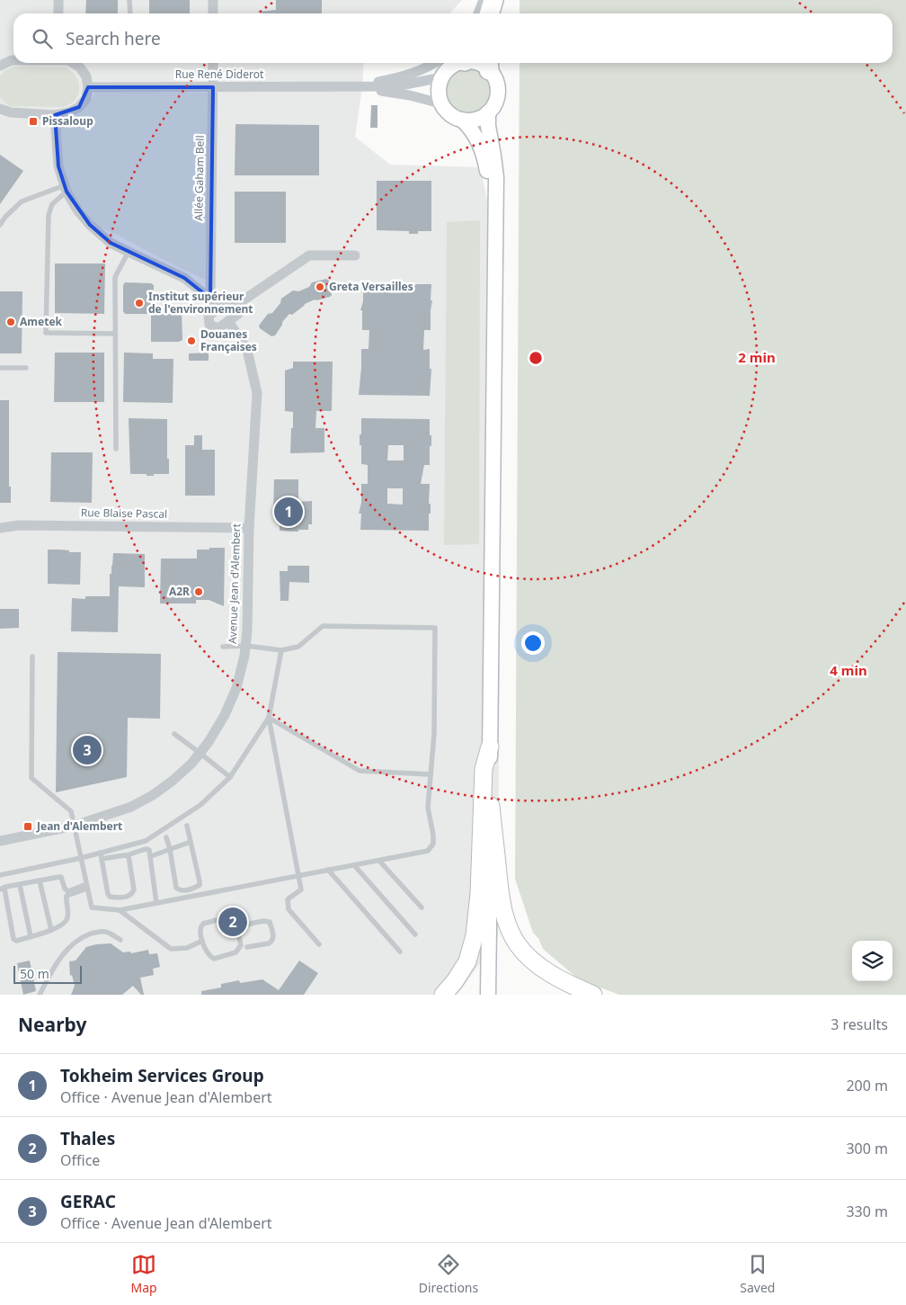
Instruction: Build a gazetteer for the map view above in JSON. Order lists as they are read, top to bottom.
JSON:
{
  "streets": {
    "street": [
      "Rue René Diderot",
      "Allée Gaham Bell",
      "Rue Blaise Pascal",
      "Avenue Jean d'Alembert"
    ]
  },
  "crossings": [
    ["Rue René Diderot", "Allée Gaham Bell"],
    ["Rue Blaise Pascal", "Avenue Jean d'Alembert"]
  ],
  "places": {
    "transit": ["Pissaloup", "Jean d'Alembert"],
    "other": [
      "Greta Versailles",
      "Institut supérieur de l'environnement",
      "Ametek",
      "Douanes Françaises",
      "A2R"
    ]
  },
  "scale_bar": "50 m",
  "page": {
    "search": "Search here",
    "pins": ["1", "3", "2"],
    "scale": "50 m",
    "heading": ["Nearby", "3 results"],
    "list": [
      {
        "mark": "1",
        "name": "Tokheim Services Group",
        "note": "Office · Avenue Jean d'Alembert",
        "value": "200 m"
      },
      {
        "mark": "2",
        "name": "Thales",
        "note": "Office",
        "value": "300 m"
      },
      {
        "mark": "3",
        "name": "GERAC",
        "note": "Office · Avenue Jean d'Alembert",
        "value": "330 m"
      }
    ],
    "nav": ["Map", "Directions", "Saved"]
  },
  "rings": ["2 min", "4 min"]
}
